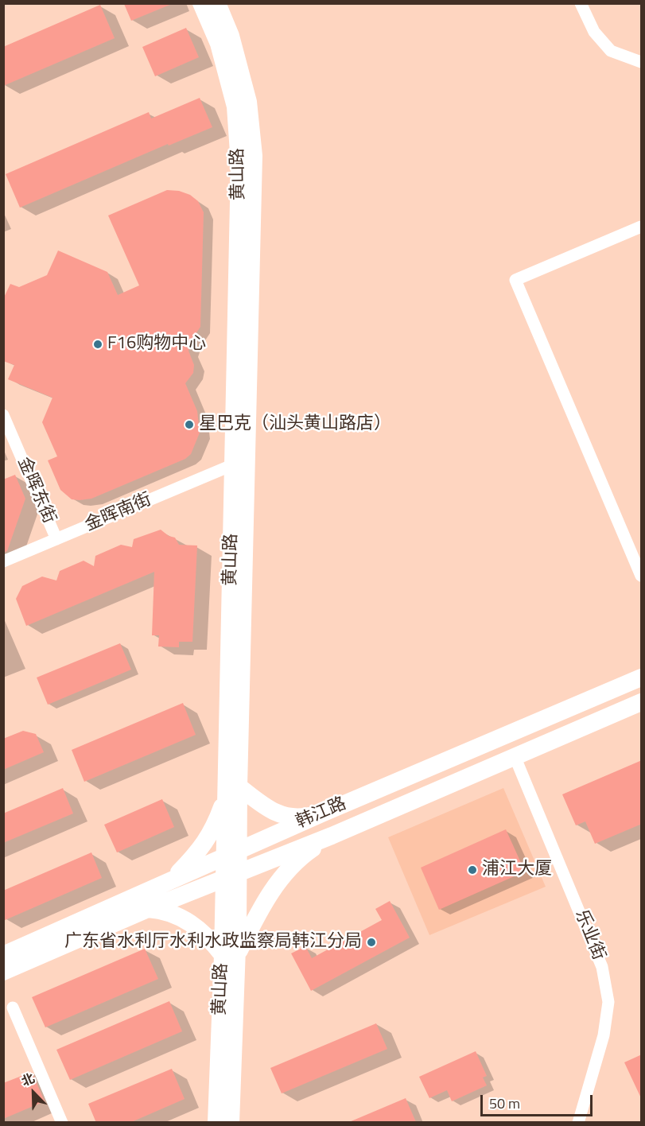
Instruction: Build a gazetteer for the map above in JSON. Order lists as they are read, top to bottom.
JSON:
{
  "streets": {
    "street": [
      "黄山路",
      "金晖东街",
      "金晖南街",
      "韩江路",
      "乐业街"
    ]
  },
  "crossings": [
    ["黄山路", "金晖南街"],
    ["黄山路", "韩江路"],
    ["金晖东街", "金晖南街"],
    ["韩江路", "乐业街"]
  ],
  "places": [
    "F16购物中心",
    "星巴克（汕头黄山路店）",
    "浦江大厦",
    "广东省水利厅水利水政监察局韩江分局"
  ],
  "scale_bar": "50 m",
  "north": "top left"
}
